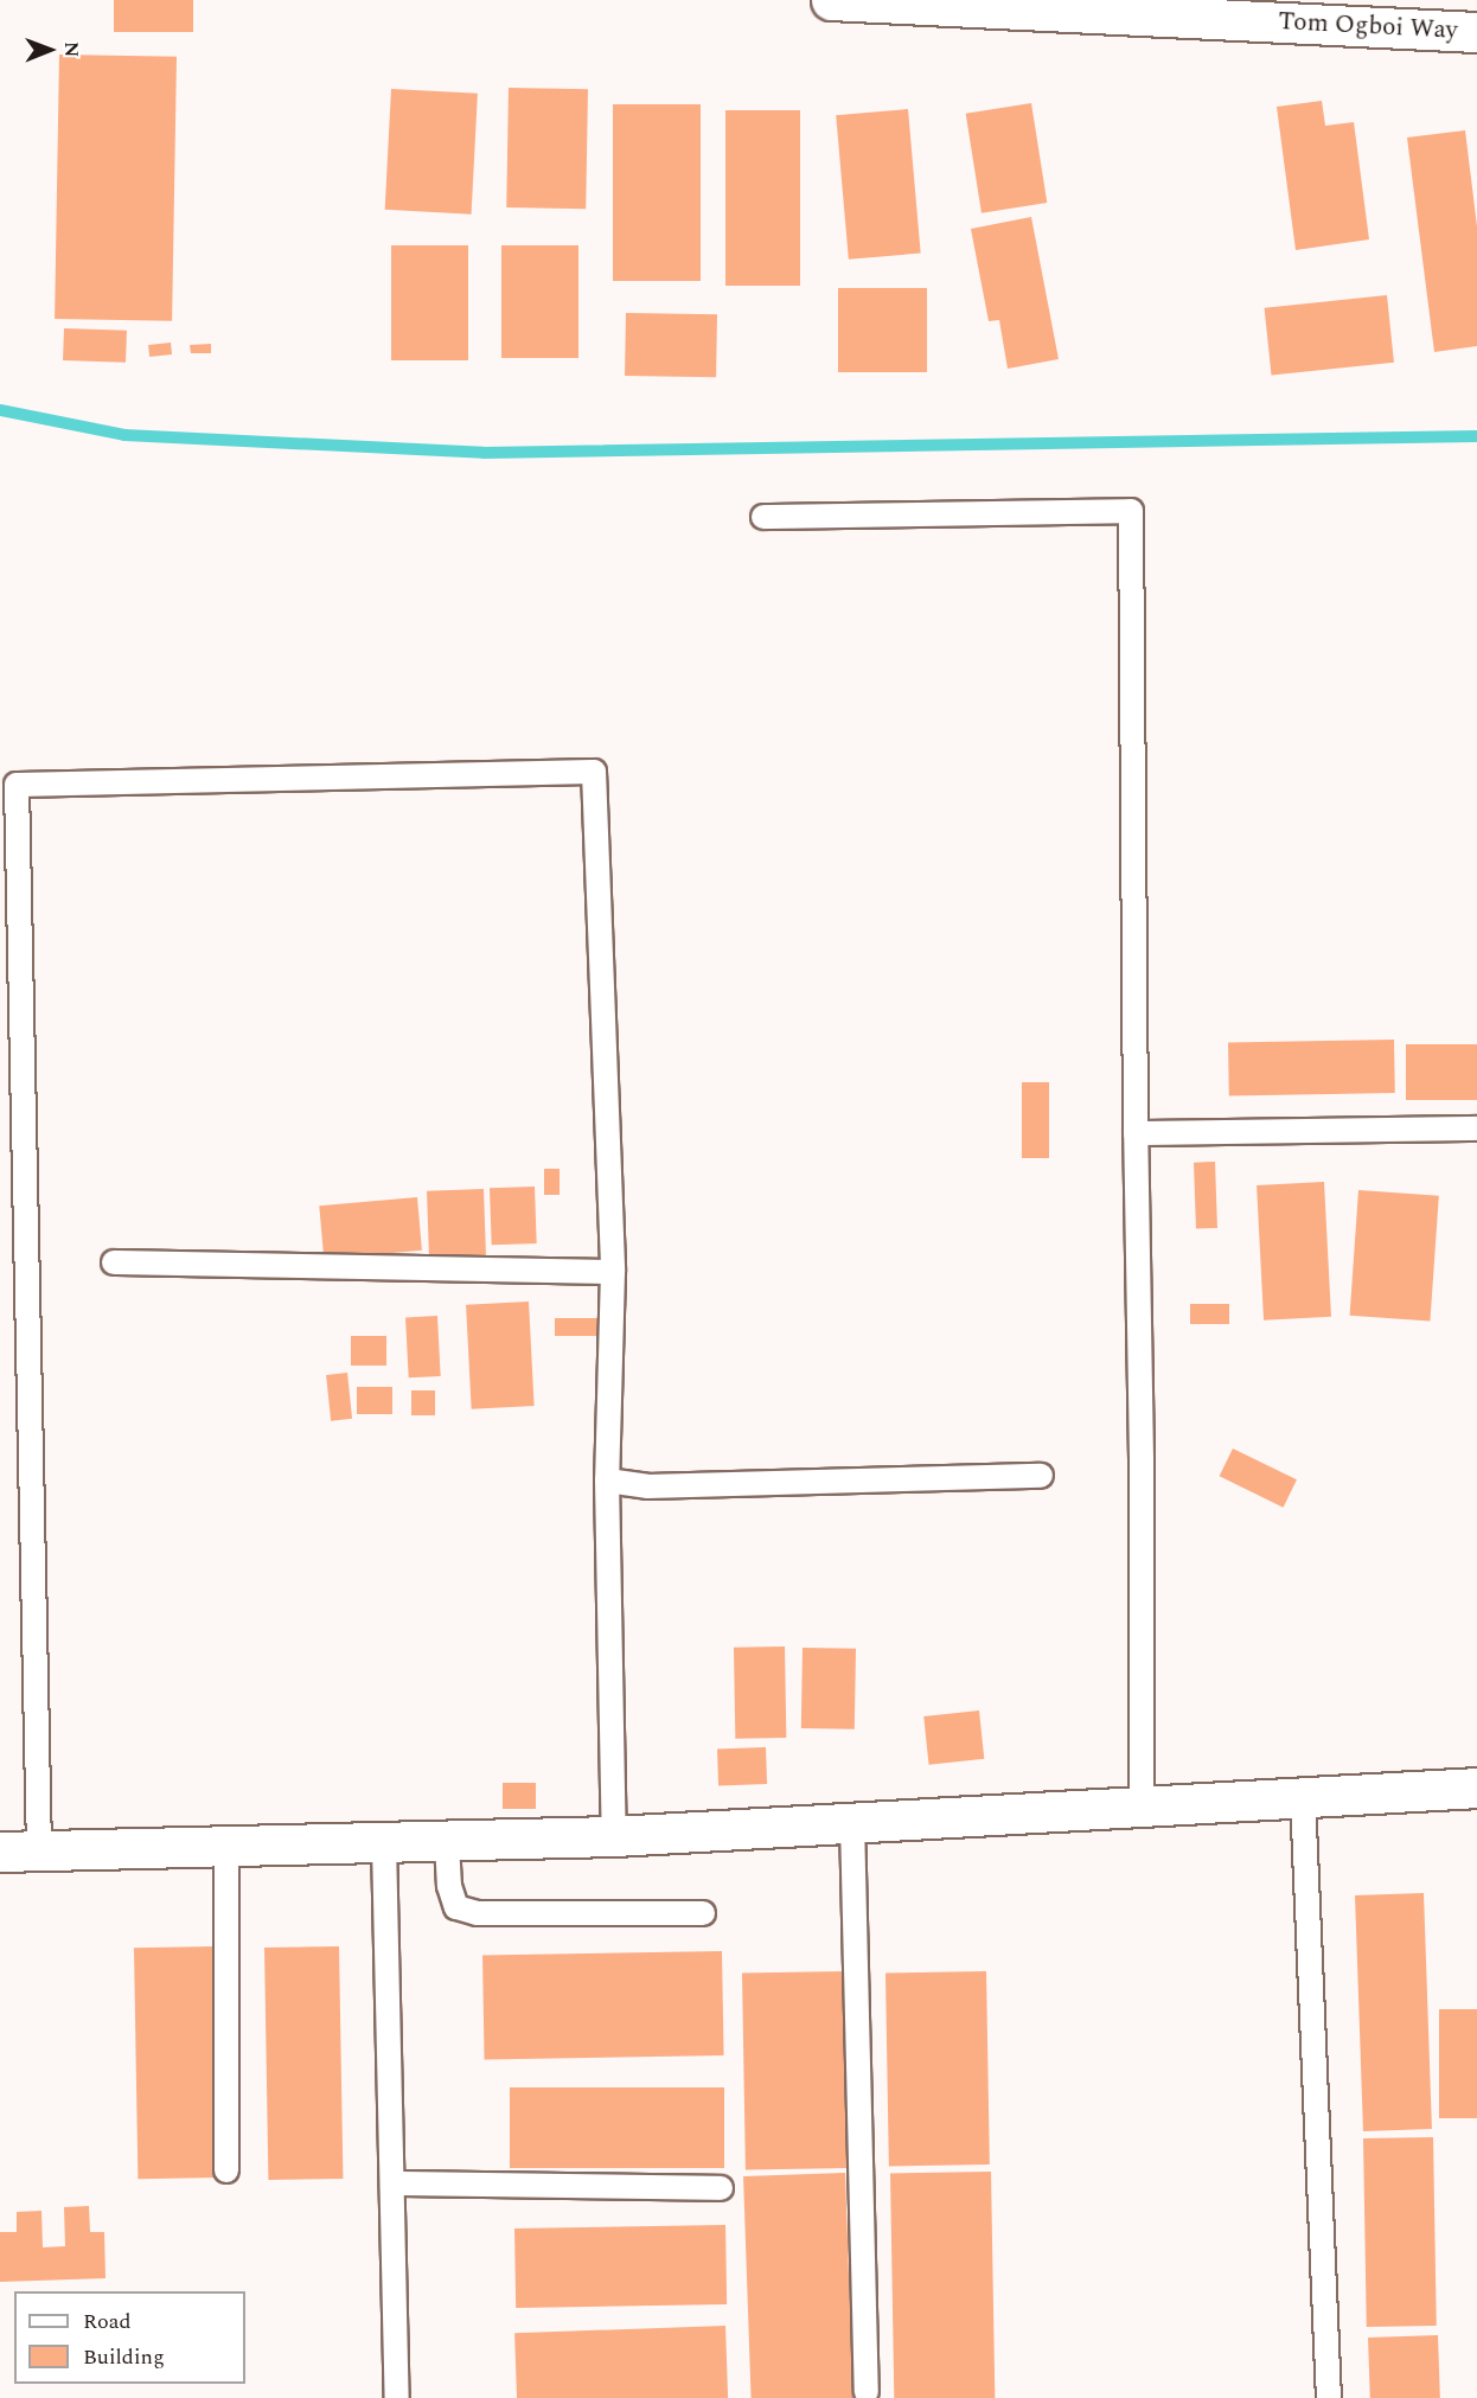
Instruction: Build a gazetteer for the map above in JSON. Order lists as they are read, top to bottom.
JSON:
{
  "streets": {
    "street": ["Tom Ogboi Way"]
  },
  "legend": ["Road", "Building"],
  "north": "right"
}
